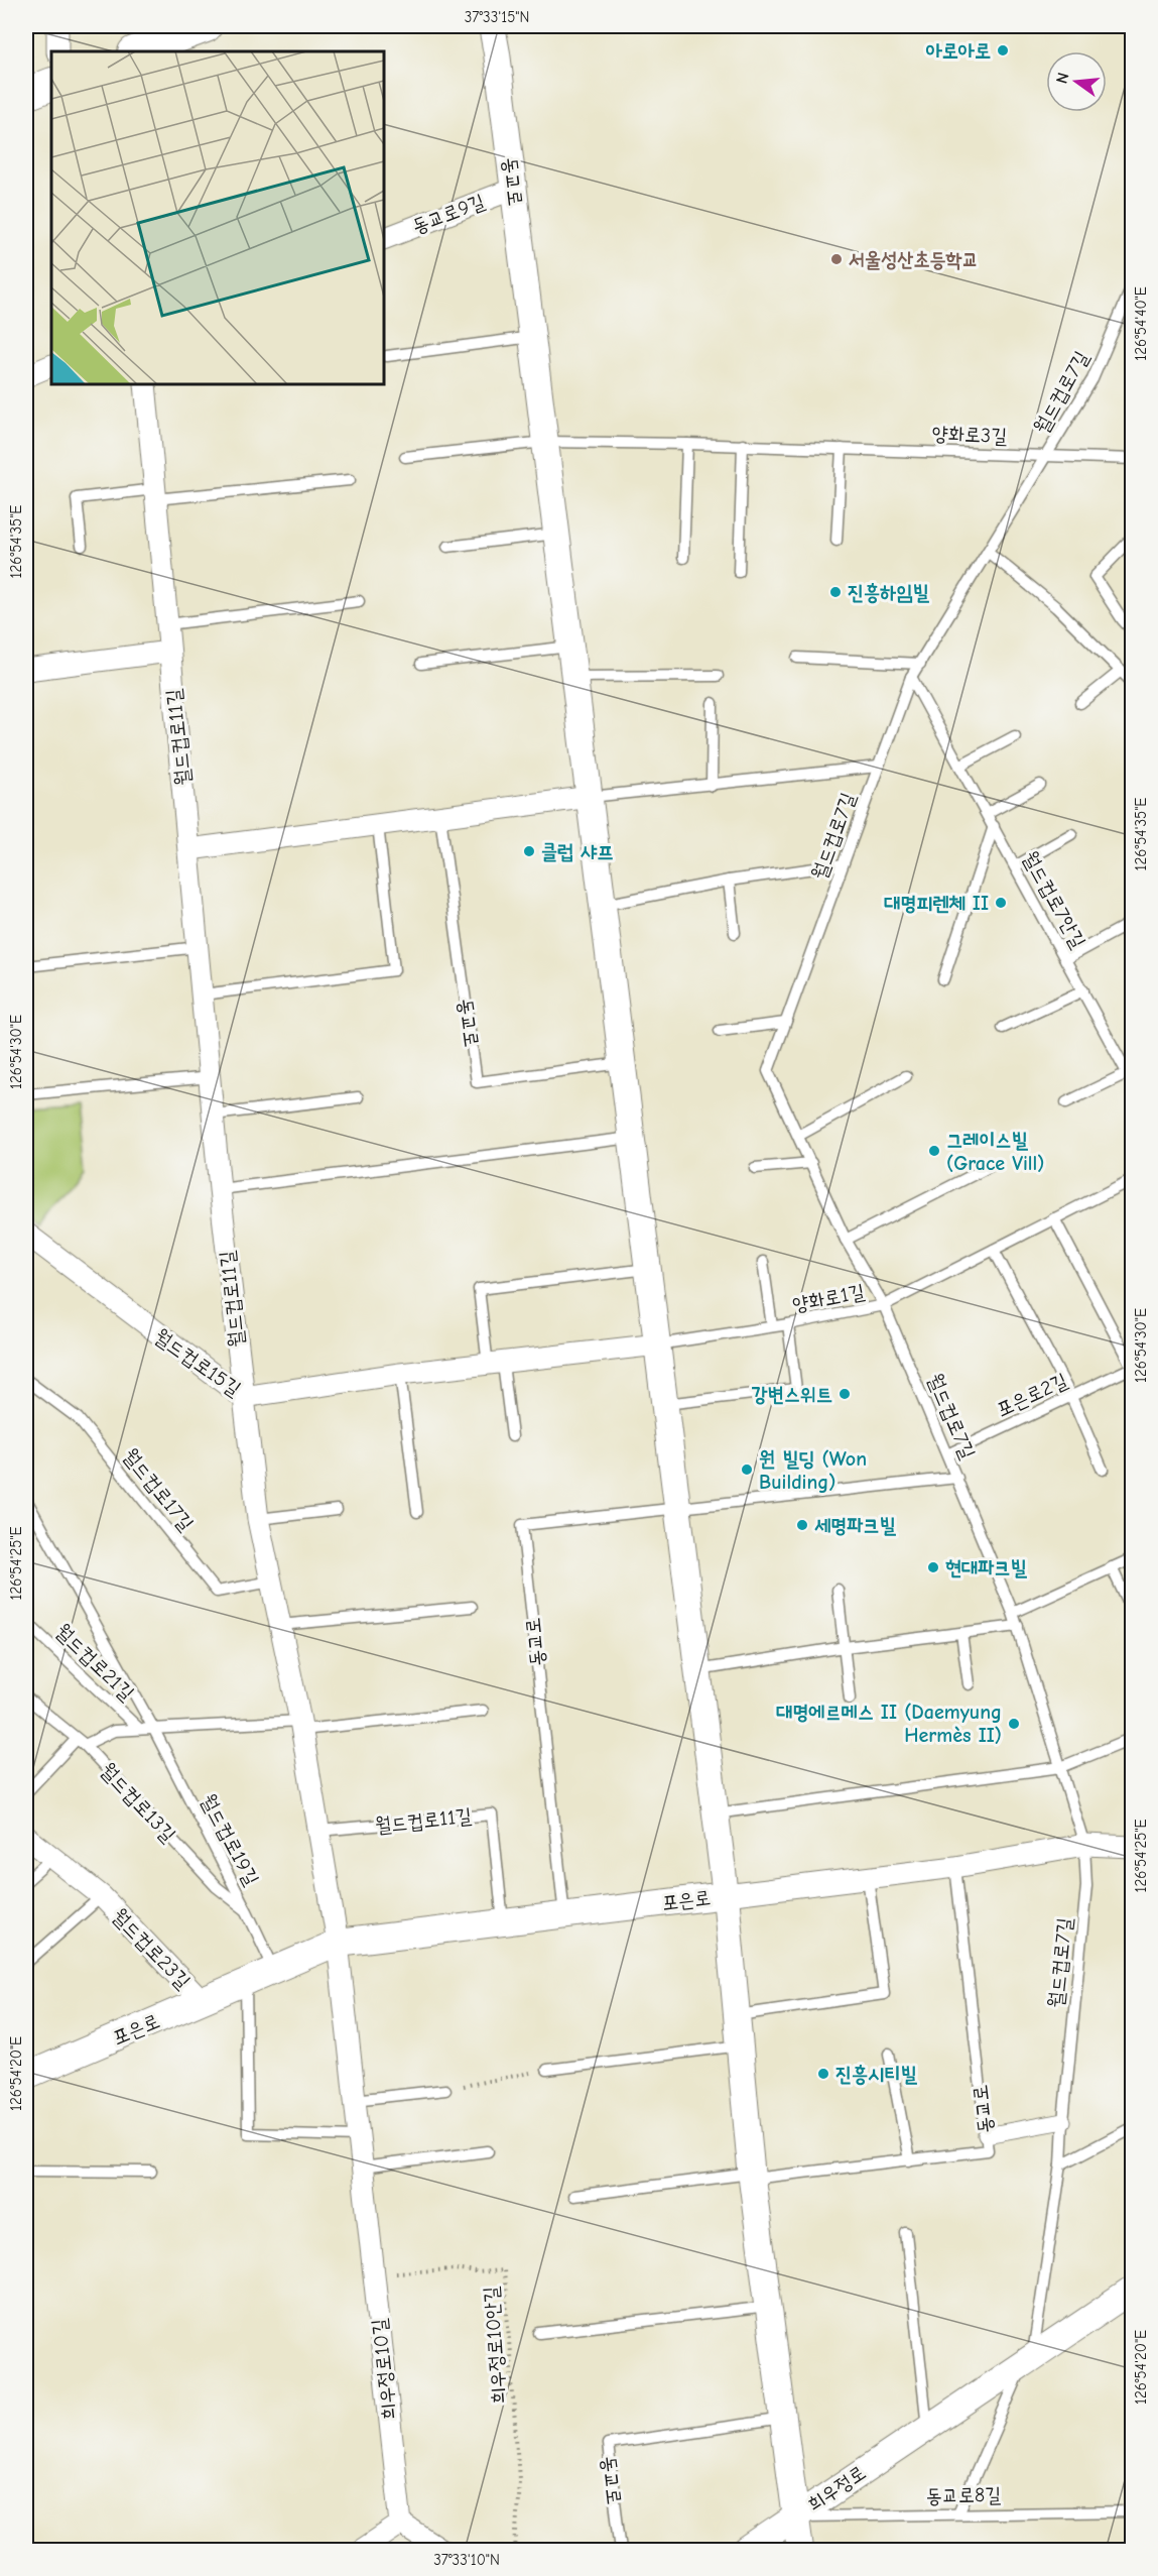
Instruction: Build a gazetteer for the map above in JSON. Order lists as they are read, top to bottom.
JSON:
{
  "streets": {
    "street": [
      "동교로",
      "동교로9길",
      "월드컵로11길",
      "월드컵로15길",
      "포은로",
      "월드컵로23길",
      "희우정로10길",
      "희우정로"
    ],
    "lane": [
      "월드컵로7길",
      "양화로3길",
      "월드컵로7안길",
      "양화로1길",
      "포은로2길",
      "월드컵로17길",
      "월드컵로21길",
      "월드컵로13길",
      "월드컵로19길",
      "동교로8길"
    ],
    "path": ["희우정로10안길"]
  },
  "crossings": [
    ["동교로", "동교로9길"],
    ["동교로", "월드컵로7길"],
    ["동교로", "양화로3길"],
    ["동교로", "양화로1길"],
    ["동교로", "월드컵로15길"],
    ["동교로", "포은로"],
    ["동교로", "희우정로"],
    ["동교로", "동교로8길"],
    ["월드컵로7길", "양화로3길"],
    ["월드컵로7길", "월드컵로7안길"],
    ["월드컵로7길", "양화로1길"],
    ["월드컵로7길", "포은로2길"],
    ["월드컵로7길", "포은로"],
    ["월드컵로7길", "희우정로"],
    ["월드컵로11길", "월드컵로15길"],
    ["월드컵로11길", "월드컵로17길"],
    ["월드컵로11길", "포은로"],
    ["월드컵로11길", "희우정로10길"],
    ["양화로1길", "월드컵로15길"],
    ["양화로1길", "포은로2길"],
    ["월드컵로13길", "월드컵로19길"],
    ["월드컵로19길", "포은로"],
    ["포은로", "월드컵로23길"],
    ["포은로", "희우정로10길"],
    ["희우정로10안길", "희우정로10길"],
    ["희우정로", "동교로8길"]
  ],
  "places": [
    "아로아로",
    "서울성산초등학교",
    "진흥하임빌",
    "클럽 샤프",
    "대명피렌체 II",
    "그레이스빌 (Grace Vill)",
    "강변스위트",
    "원 빌딩 (Won Building)",
    "세명파크빌",
    "현대파크빌",
    "대명에르메스 II (Daemyung Hermès II)",
    "진흥시티빌"
  ],
  "north": "left",
  "coordinates": [
    "37°33'15\"N",
    "126°54'40\"E",
    "126°54'35\"E",
    "126°54'30\"E",
    "126°54'25\"E",
    "126°54'20\"E",
    "37°33'10\"N"
  ]
}
